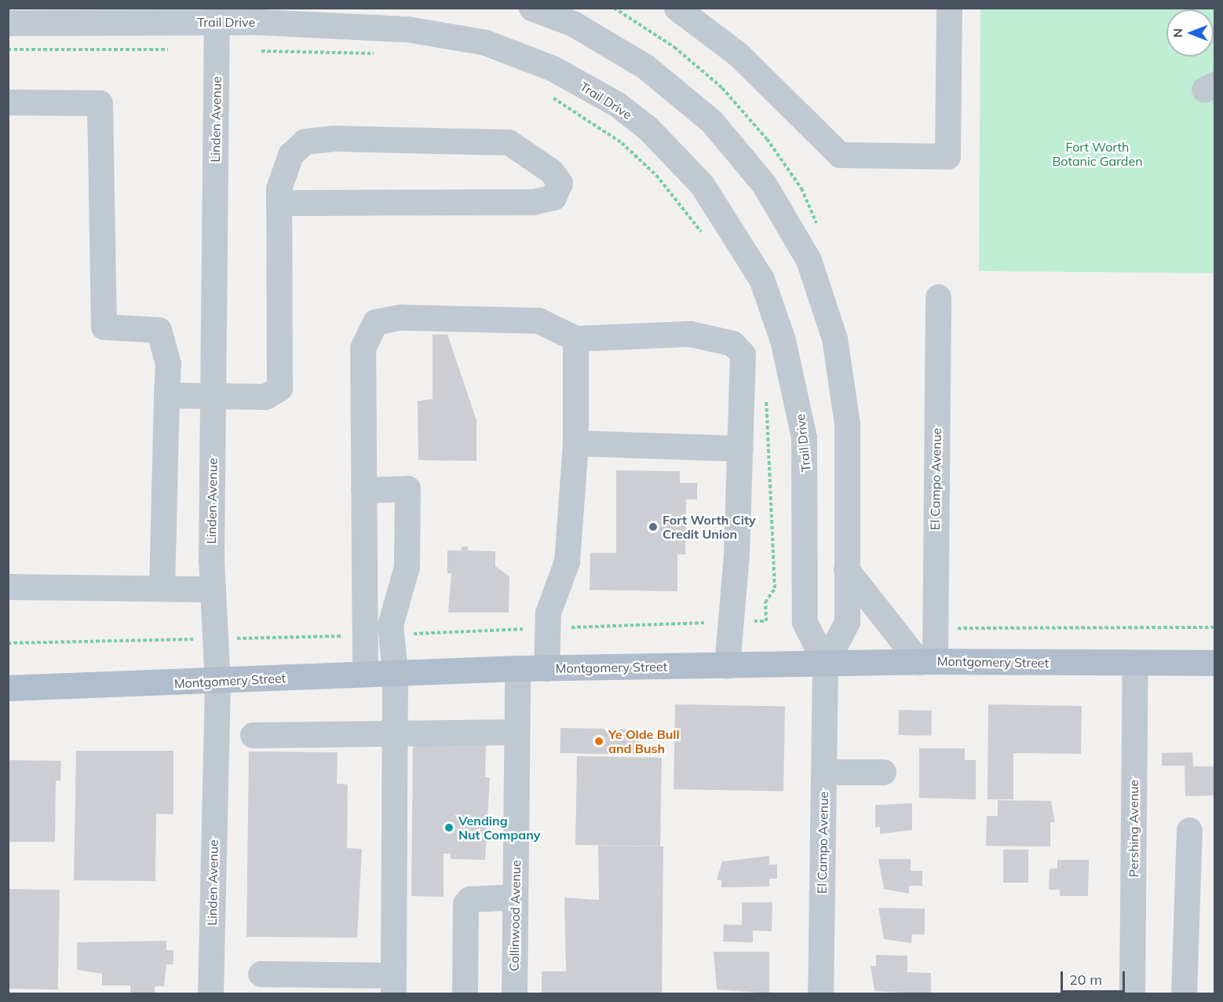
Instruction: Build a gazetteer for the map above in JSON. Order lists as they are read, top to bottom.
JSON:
{
  "streets": {
    "main road": ["Montgomery Street"],
    "street": [
      "Trail Drive",
      "Linden Avenue",
      "El Campo Avenue",
      "Pershing Avenue",
      "Collinwood Avenue"
    ]
  },
  "crossings": [
    ["Trail Drive", "Linden Avenue"],
    ["Trail Drive", "El Campo Avenue"],
    ["Trail Drive", "Montgomery Street"],
    ["Linden Avenue", "Montgomery Street"],
    ["El Campo Avenue", "Montgomery Street"],
    ["Montgomery Street", "Pershing Avenue"],
    ["Montgomery Street", "Collinwood Avenue"]
  ],
  "parks": ["Fort Worth Botanic Garden"],
  "places": ["Fort Worth City Credit Union", "Ye Olde Bull and Bush", "Vending Nut Company"],
  "scale_bar": "20 m",
  "north": "left"
}
